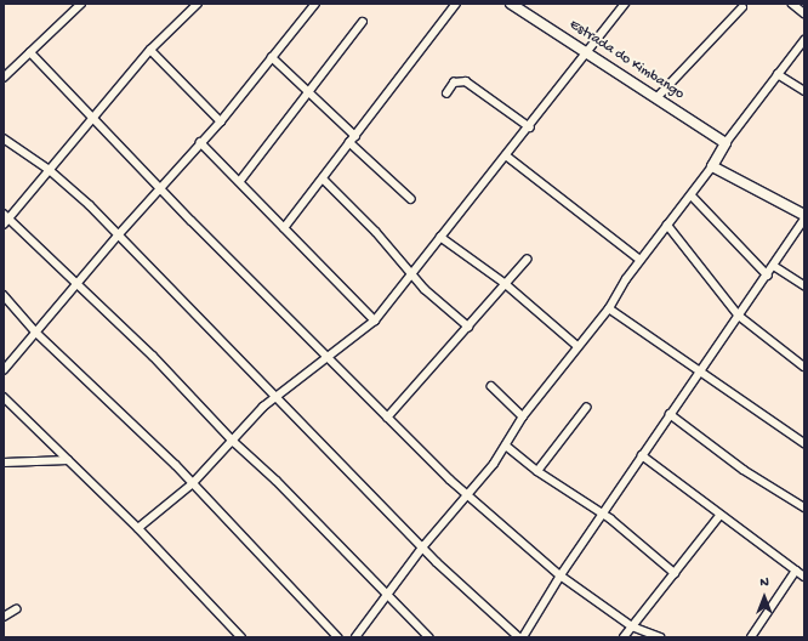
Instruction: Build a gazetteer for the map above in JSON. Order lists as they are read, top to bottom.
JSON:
{
  "streets": {
    "street": ["Estrada do Kimbango"]
  },
  "north": "top"
}
